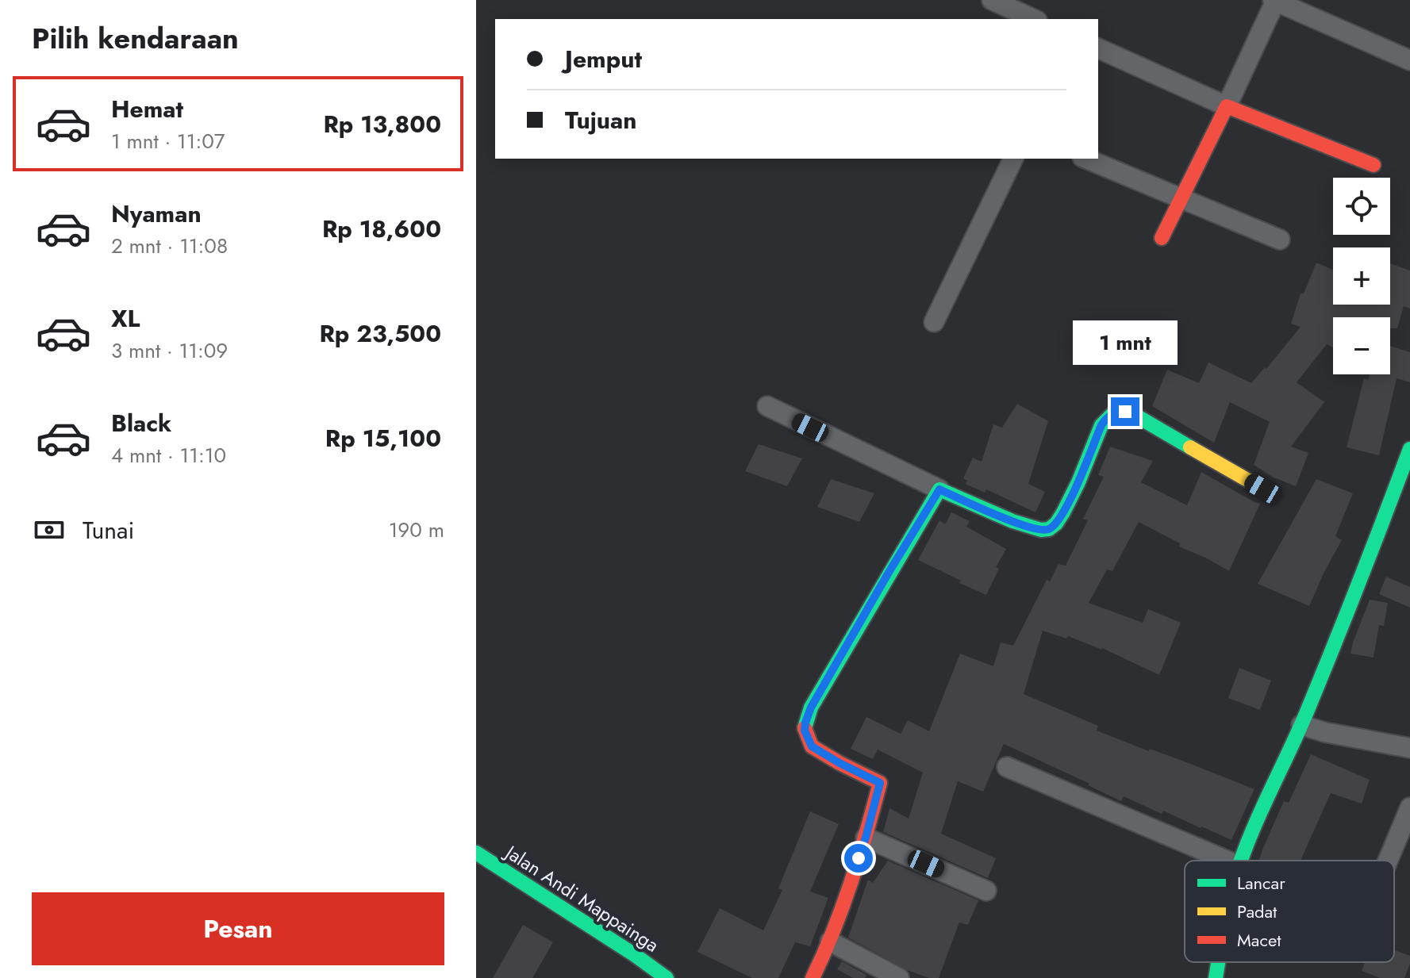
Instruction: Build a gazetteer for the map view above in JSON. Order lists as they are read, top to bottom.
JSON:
{
  "streets": {
    "street": ["Jalan Andi Mappainga"]
  },
  "legend": ["Lancar", "Padat", "Macet"],
  "page": {
    "heading": "Pilih kendaraan",
    "banner": ["Jemput", "Tujuan"],
    "list": [
      {
        "name": "Hemat",
        "note": "1 mnt · 11:07",
        "value": "Rp 13,800"
      },
      {
        "name": "Nyaman",
        "note": "2 mnt · 11:08",
        "value": "Rp 18,600"
      },
      {
        "name": "XL",
        "note": "3 mnt · 11:09",
        "value": "Rp 23,500"
      },
      {
        "name": "Black",
        "note": "4 mnt · 11:10",
        "value": "Rp 15,100"
      }
    ],
    "map_buttons": ["+", "−"],
    "bubble": "1 mnt",
    "pay": ["Tunai", "190 m"],
    "buttons": "Pesan"
  }
}
